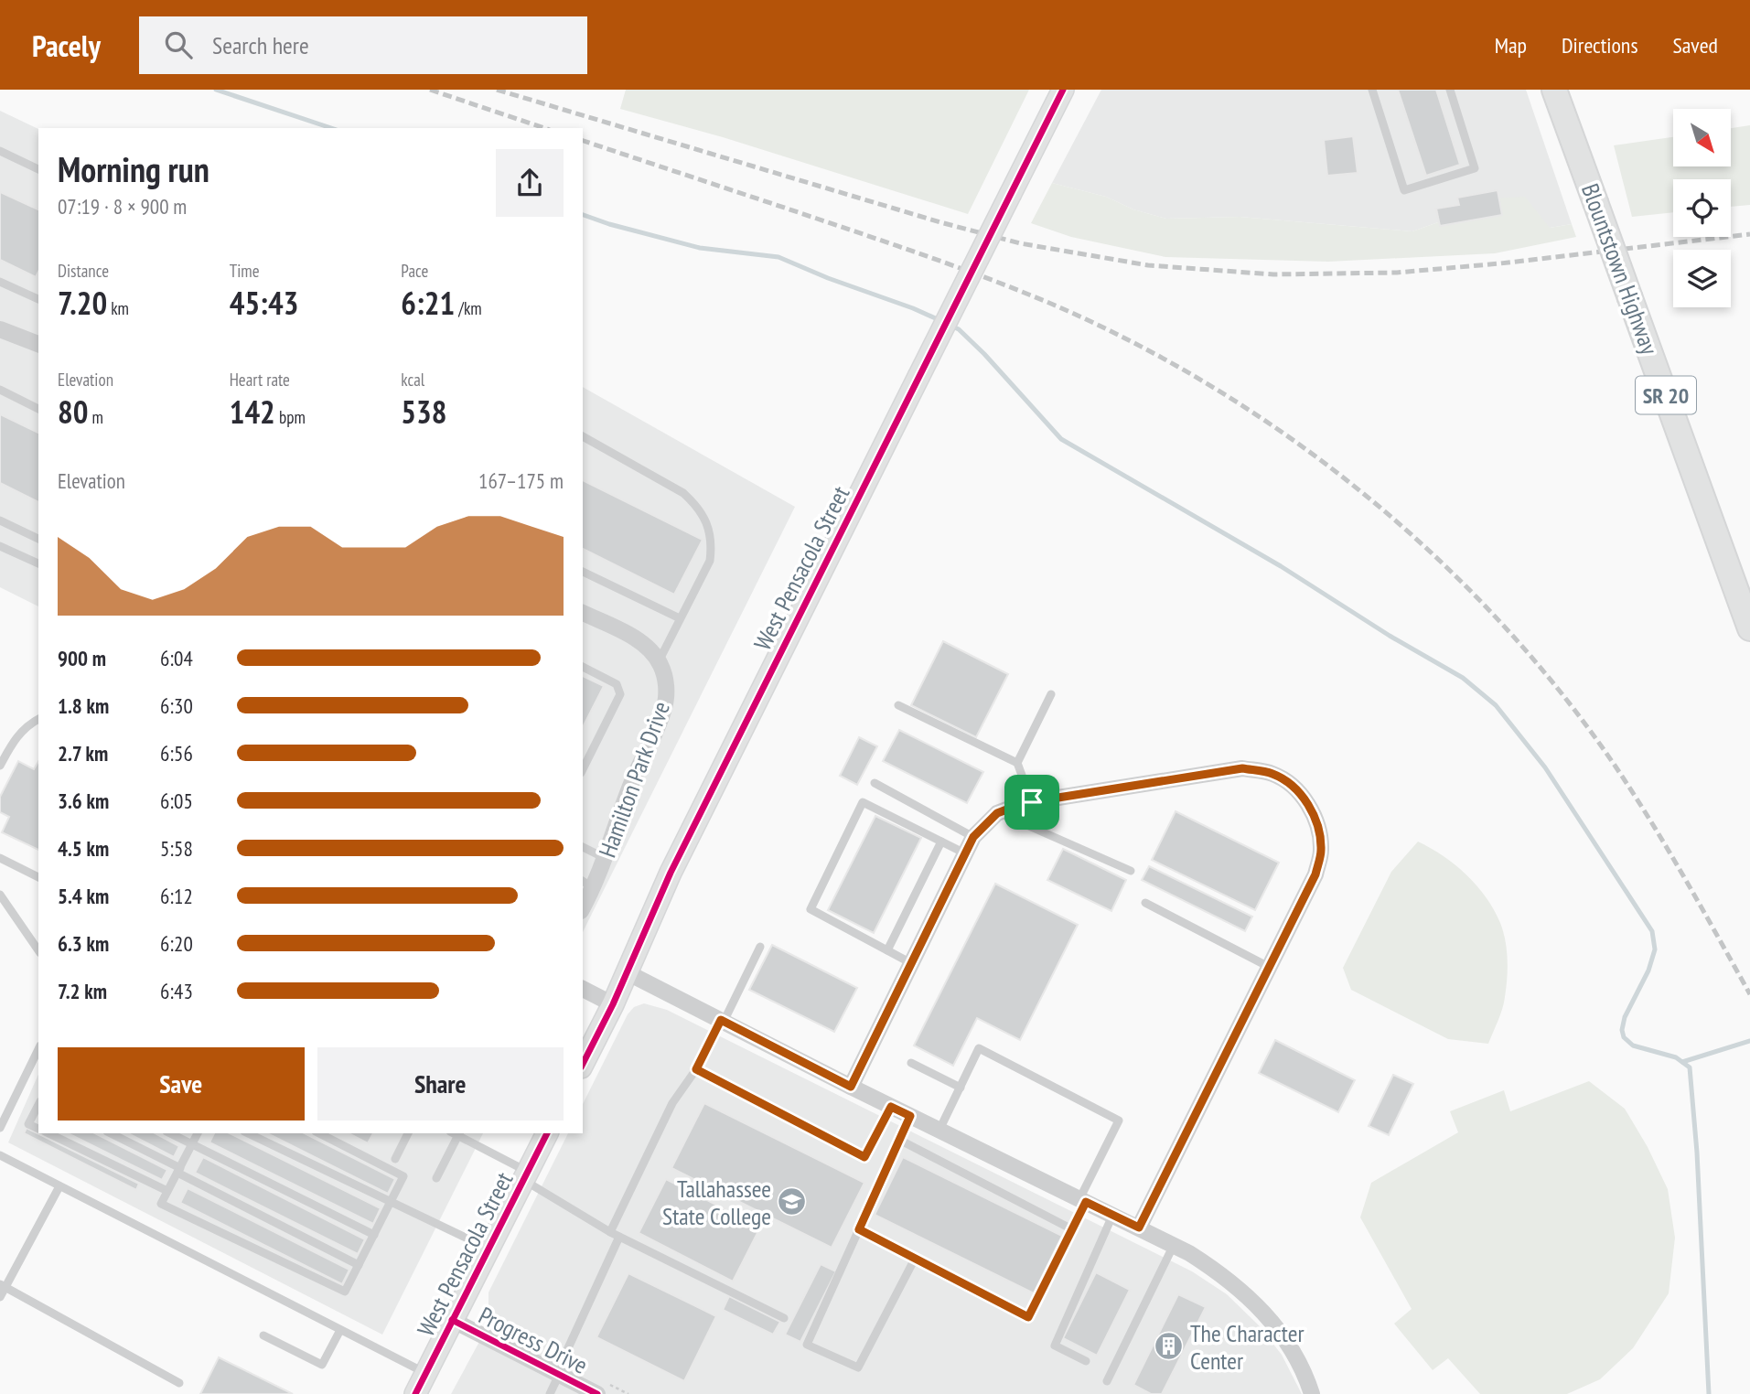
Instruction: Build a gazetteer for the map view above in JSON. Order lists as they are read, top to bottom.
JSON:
{
  "streets": {
    "main road": ["Blountstown Highway", "SR 20", "West Pensacola Street"],
    "street": ["Hamilton Park Drive", "Progress Drive"]
  },
  "crossings": [
    ["West Pensacola Street", "Progress Drive"]
  ],
  "places": {
    "school or university": ["Tallahassee State College"],
    "building": ["The Character Center"]
  },
  "north": "bottom right",
  "page": {
    "header": "Pacely",
    "search": "Search here",
    "nav": ["Map", "Directions", "Saved"],
    "heading": ["Morning run", "07:19 · 8 × 900 m"],
    "stats": [
      ["Distance", "7.20 km"],
      ["Time", "45:43"],
      ["Pace", "6:21 /km"],
      ["Elevation", "80 m"],
      ["Heart rate", "142 bpm"],
      ["kcal", "538"]
    ],
    "chart": ["Elevation", "167–175 m"],
    "list": [
      {
        "name": "900 m",
        "note": "6:04"
      },
      {
        "name": "1.8 km",
        "note": "6:30"
      },
      {
        "name": "2.7 km",
        "note": "6:56"
      },
      {
        "name": "3.6 km",
        "note": "6:05"
      },
      {
        "name": "4.5 km",
        "note": "5:58"
      },
      {
        "name": "5.4 km",
        "note": "6:12"
      },
      {
        "name": "6.3 km",
        "note": "6:20"
      },
      {
        "name": "7.2 km",
        "note": "6:43"
      }
    ],
    "buttons": ["Save", "Share"]
  }
}
